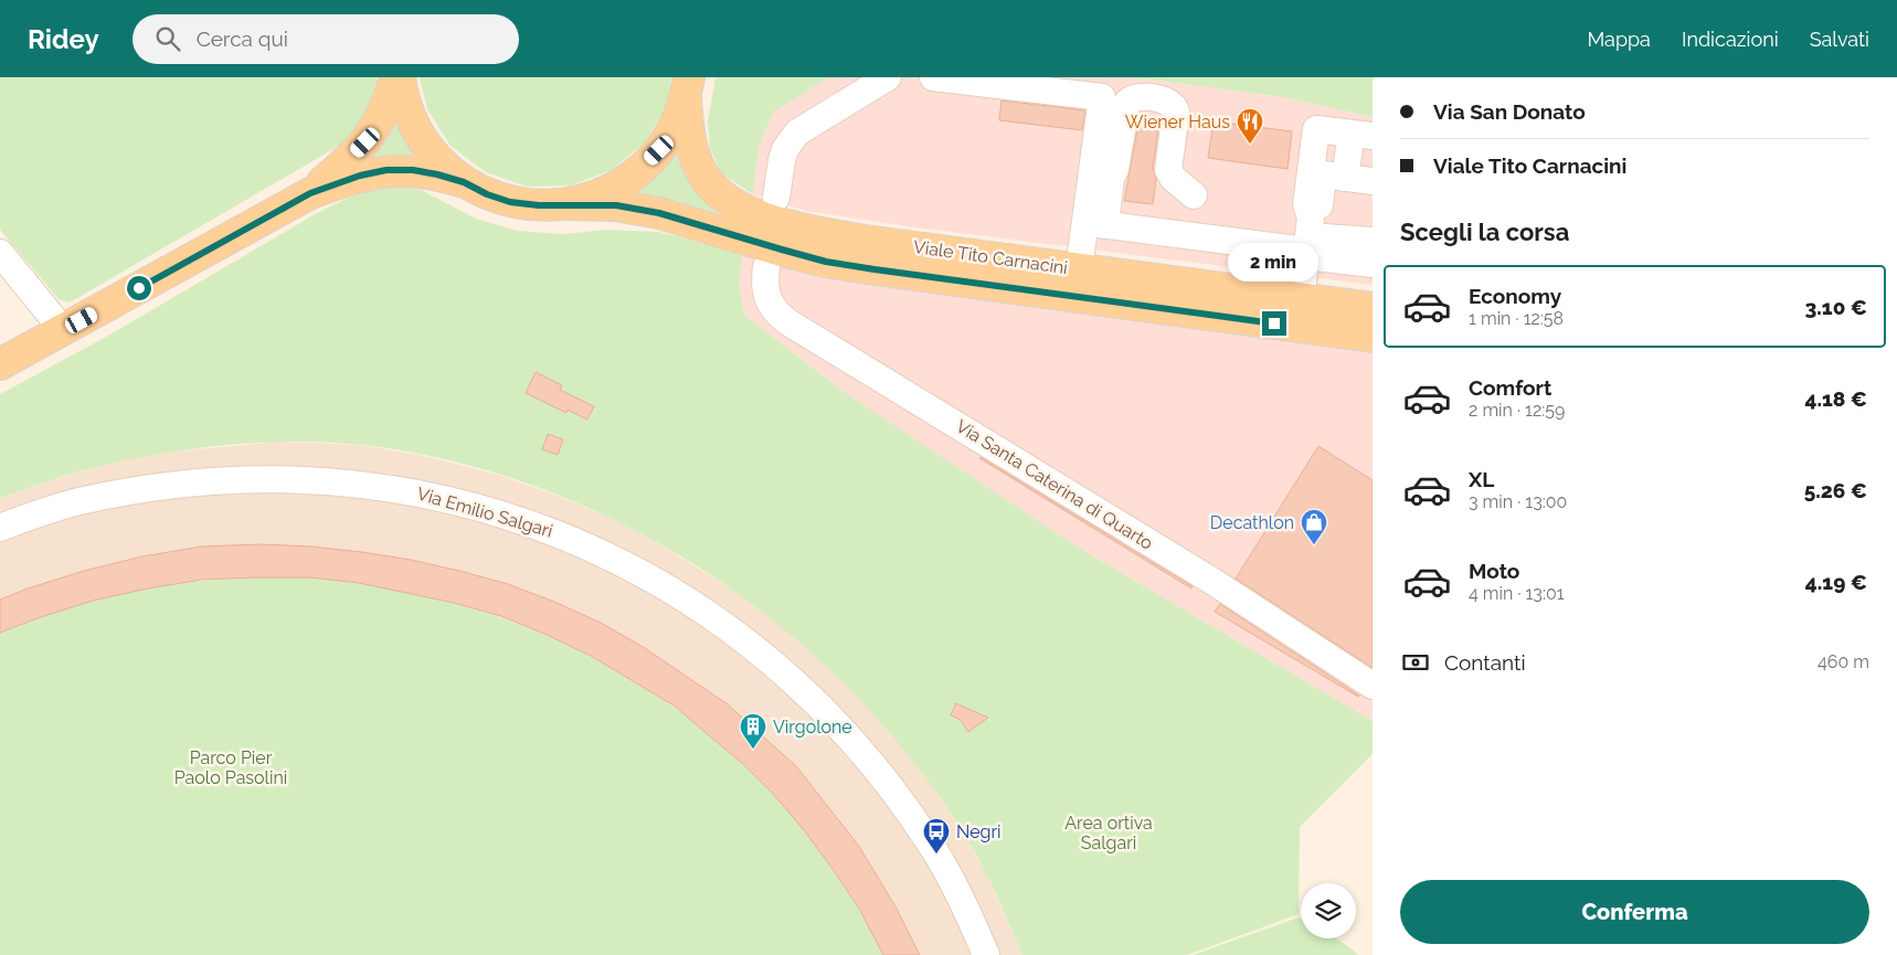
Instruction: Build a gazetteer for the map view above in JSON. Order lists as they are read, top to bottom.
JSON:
{
  "streets": {
    "main road": ["Viale Tito Carnacini"],
    "street": ["Via Santa Caterina di Quarto", "Via Emilio Salgari"]
  },
  "parks": ["Parco Pier Paolo Pasolini", "Area ortiva Salgari"],
  "places": {
    "restaurant": ["Wiener Haus"],
    "shop": ["Decathlon"],
    "building": ["Virgolone"],
    "bus stop": ["Negri"]
  },
  "page": {
    "header": "Ridey",
    "search": "Cerca qui",
    "nav": ["Mappa", "Indicazioni", "Salvati"],
    "banner": ["Via San Donato", "Viale Tito Carnacini"],
    "heading": "Scegli la corsa",
    "bubble": "2 min",
    "list": [
      {
        "name": "Economy",
        "note": "1 min · 12:58",
        "value": "3.10 €"
      },
      {
        "name": "Comfort",
        "note": "2 min · 12:59",
        "value": "4.18 €"
      },
      {
        "name": "XL",
        "note": "3 min · 13:00",
        "value": "5.26 €"
      },
      {
        "name": "Moto",
        "note": "4 min · 13:01",
        "value": "4.19 €"
      }
    ],
    "pay": ["Contanti", "460 m"],
    "buttons": "Conferma"
  }
}
